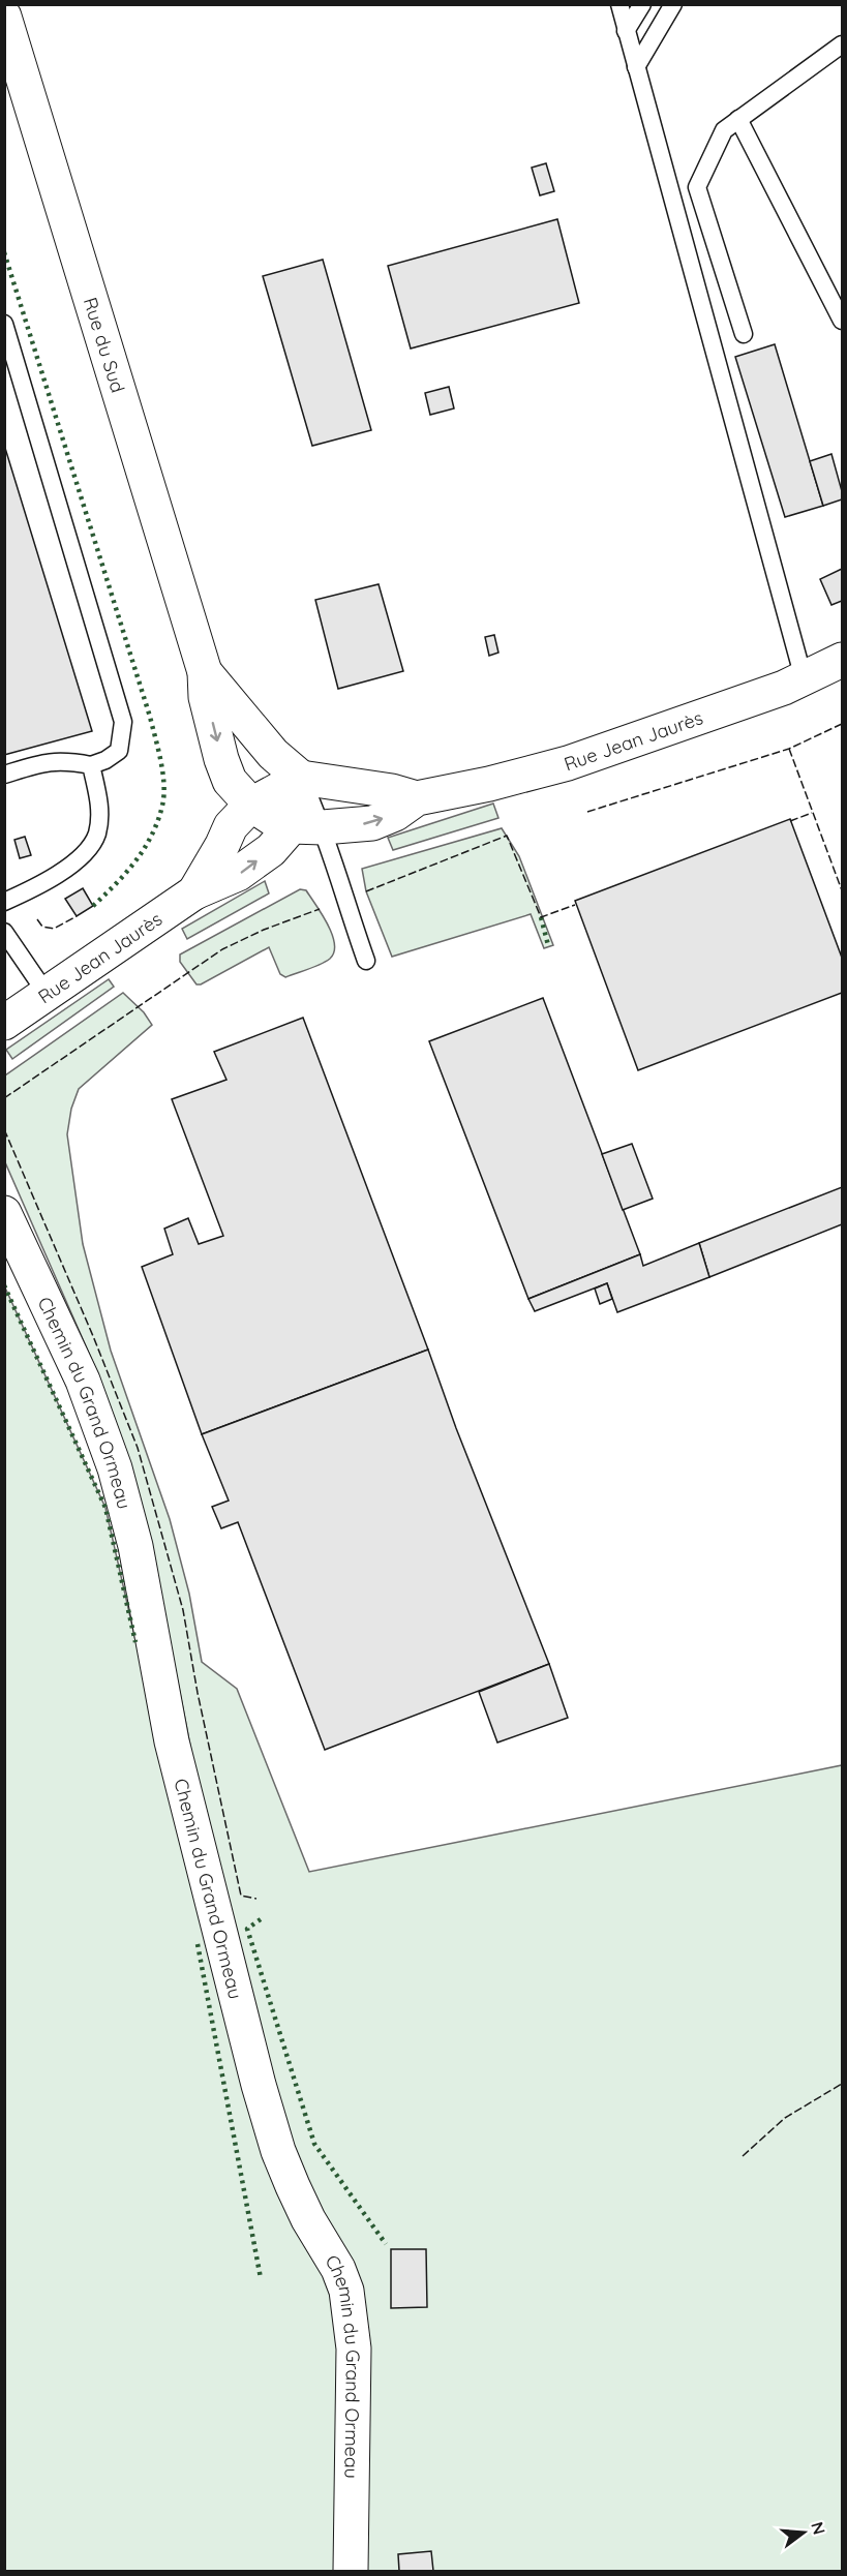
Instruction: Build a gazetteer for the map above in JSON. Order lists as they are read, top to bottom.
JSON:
{
  "streets": {
    "street": ["Rue du Sud", "Rue Jean Jaurès", "Chemin du Grand Ormeau"]
  },
  "crossings": [
    ["Rue du Sud", "Rue Jean Jaurès"]
  ],
  "north": "right"
}
